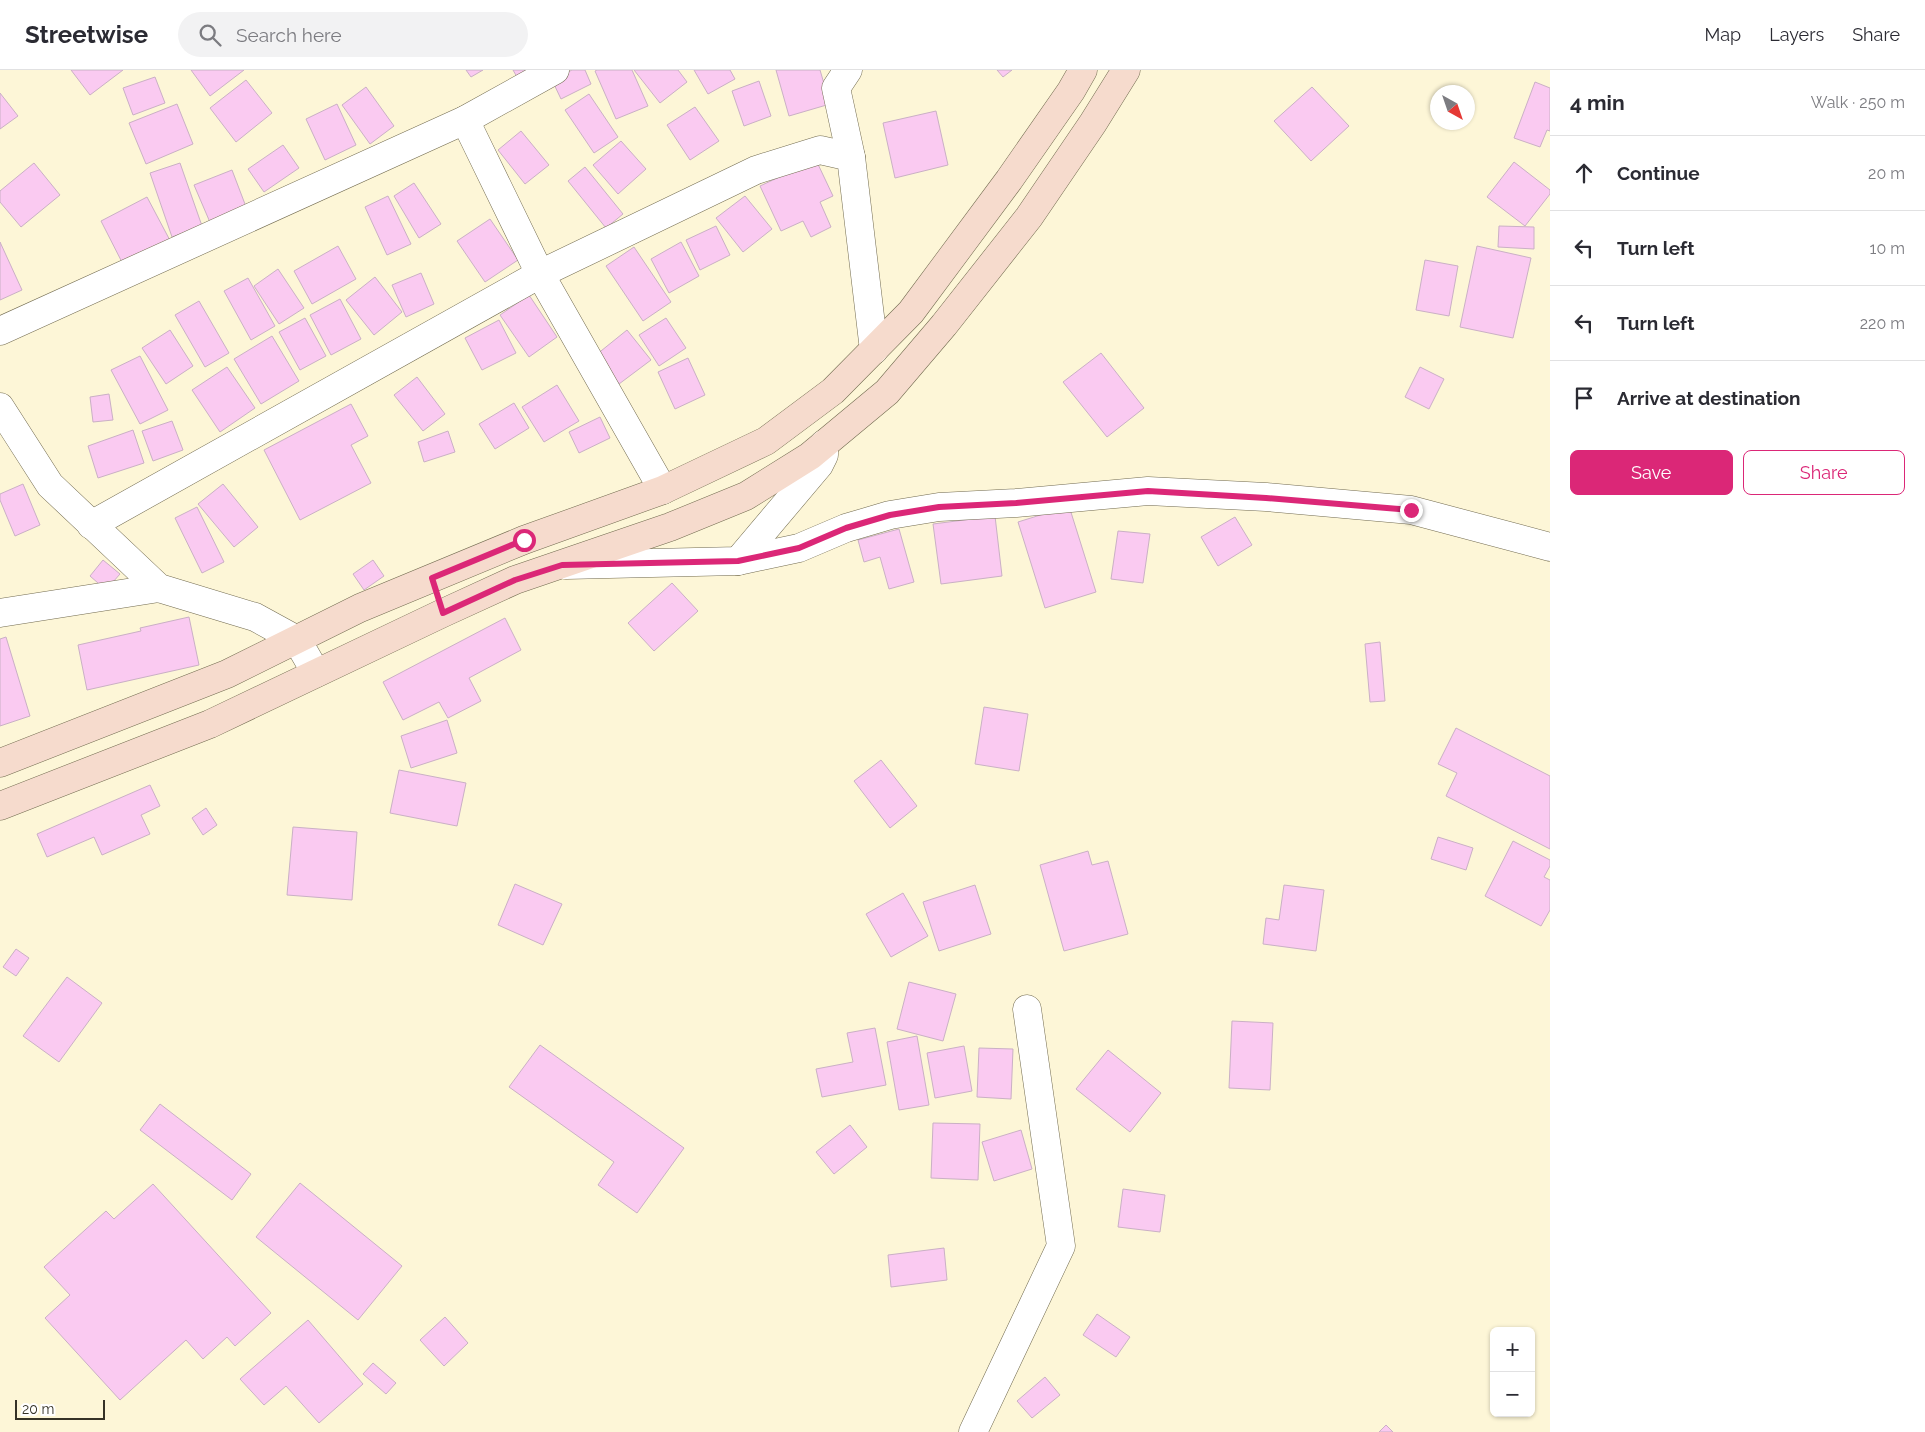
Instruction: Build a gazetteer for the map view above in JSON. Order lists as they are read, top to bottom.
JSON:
{
  "scale_bar": "20 m",
  "north": "bottom right",
  "page": {
    "header": "Streetwise",
    "search": "Search here",
    "nav": ["Map", "Layers", "Share"],
    "heading": ["4 min", "Walk · 250 m"],
    "list": [
      ["Continue", "20 m"],
      ["Turn left", "10 m"],
      ["Turn left", "220 m"],
      "Arrive at destination"
    ],
    "buttons": ["Save", "Share"],
    "map_buttons": ["+", "−"],
    "scale": "20 m"
  }
}
